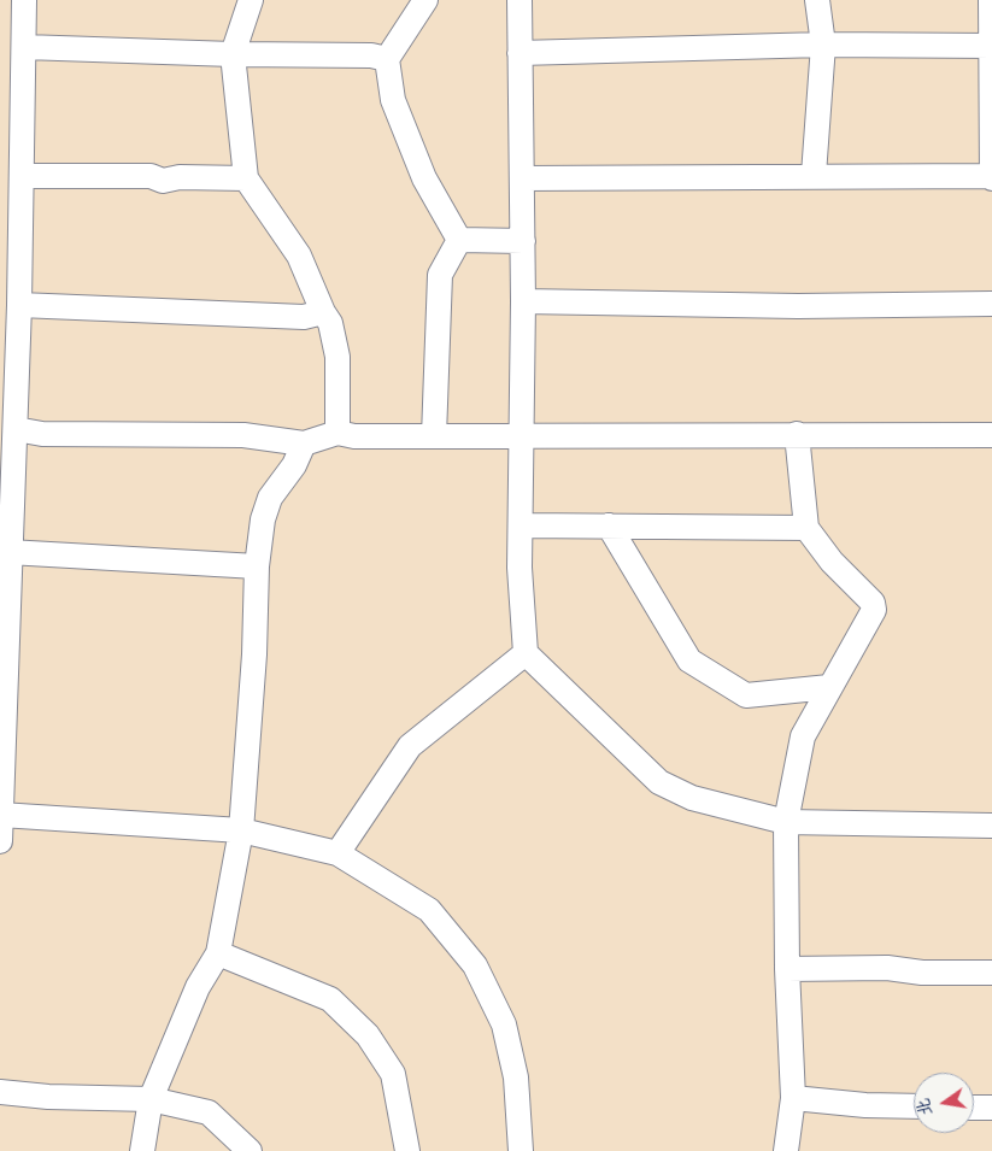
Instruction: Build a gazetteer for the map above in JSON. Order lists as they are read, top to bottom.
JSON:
{
  "north": "left"
}
